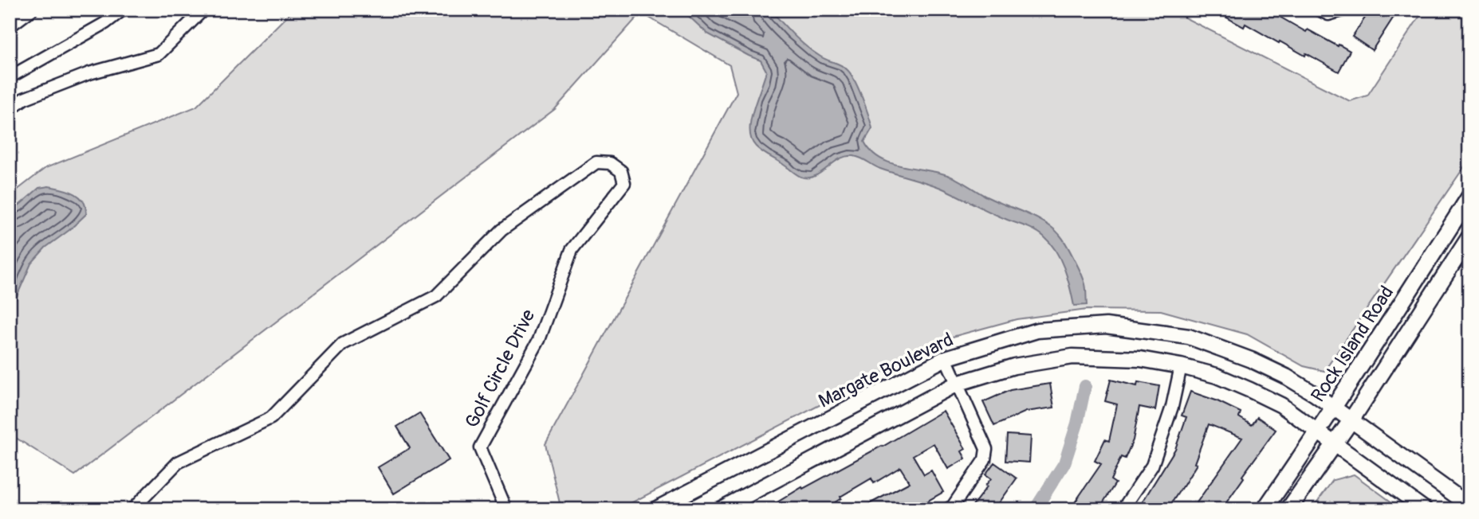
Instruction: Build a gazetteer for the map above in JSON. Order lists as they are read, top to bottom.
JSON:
{
  "streets": {
    "main road": ["Rock Island Road"],
    "street": ["Golf Circle Drive", "Margate Boulevard"]
  },
  "crossings": [
    ["Rock Island Road", "Margate Boulevard"]
  ]
}
